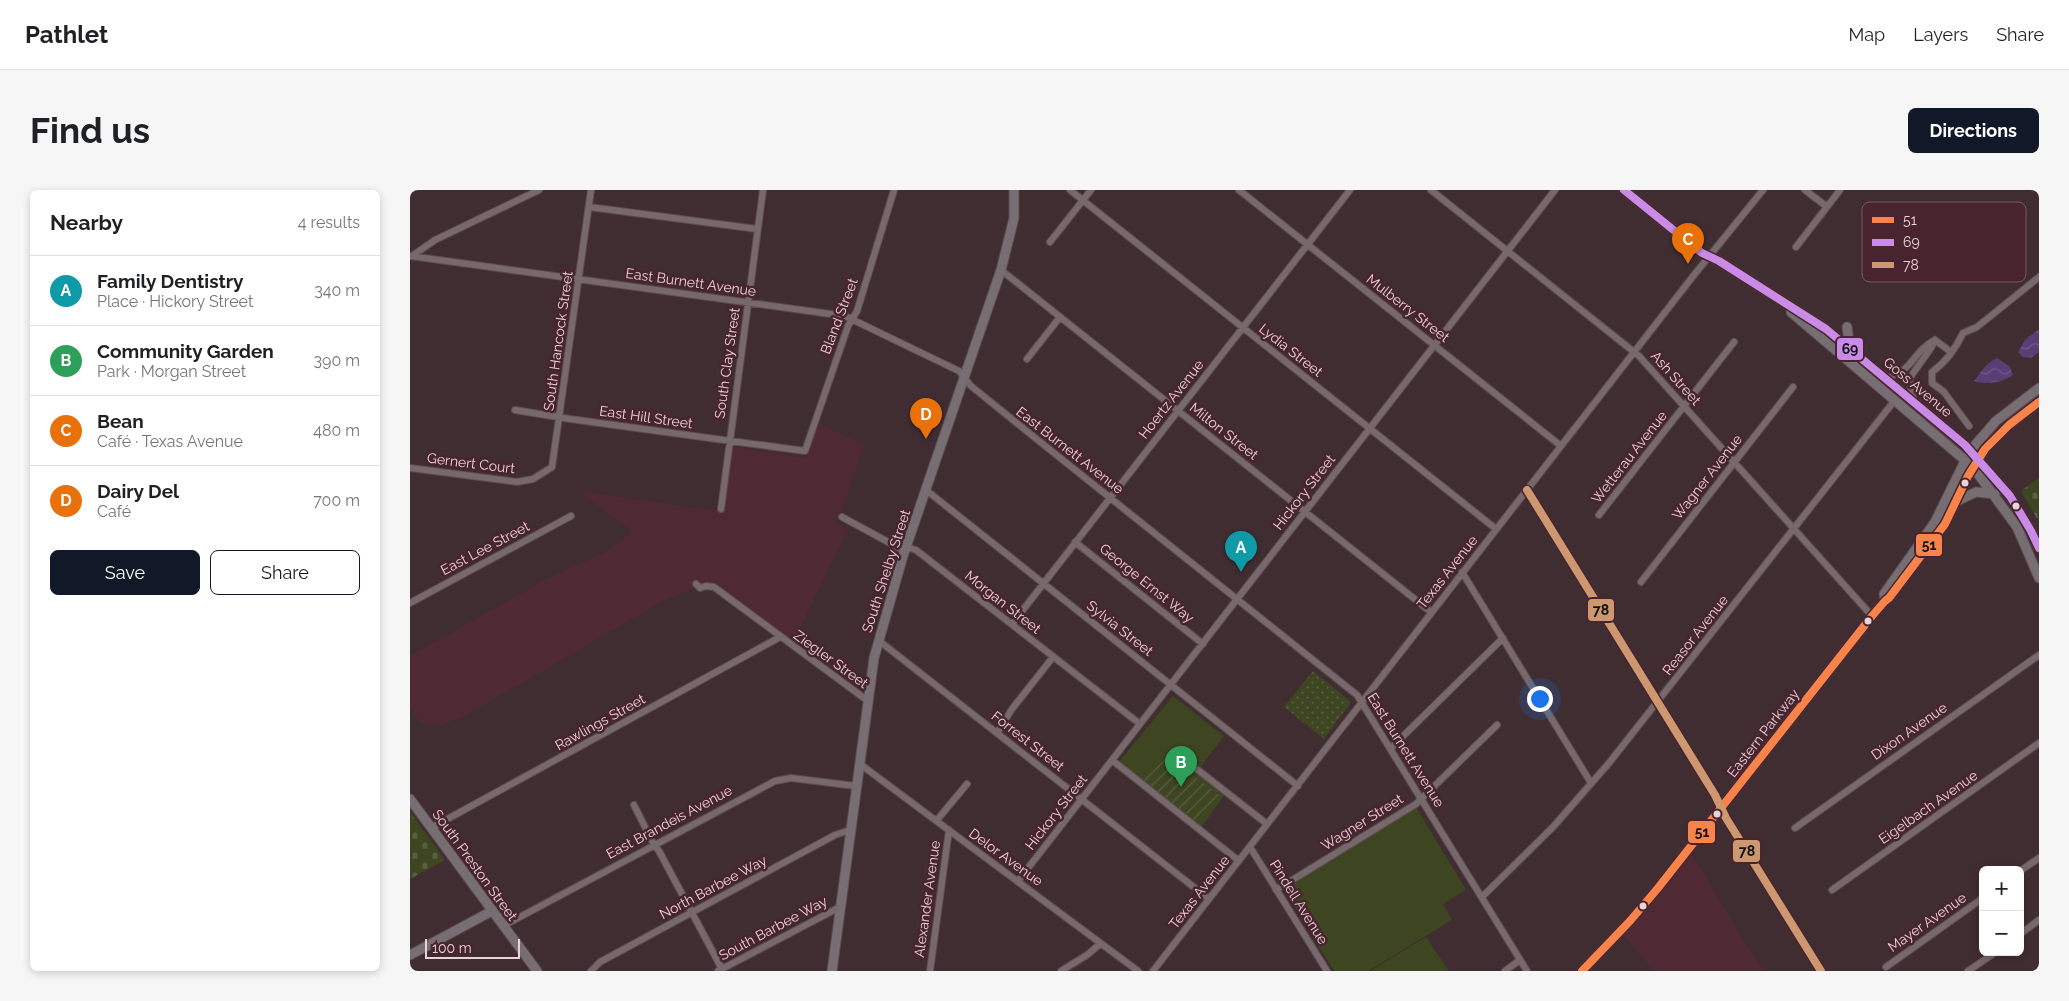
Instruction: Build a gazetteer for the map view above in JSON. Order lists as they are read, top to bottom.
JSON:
{
  "streets": {
    "main road": [
      "Goss Avenue",
      "South Shelby Street",
      "Eastern Parkway",
      "South Preston Street"
    ],
    "street": [
      "East Burnett Avenue",
      "Mulberry Street",
      "Bland Street",
      "South Hancock Street",
      "Lydia Street",
      "South Clay Street",
      "Ash Street",
      "Hoertz Avenue",
      "East Hill Street",
      "Milton Street",
      "Wetterau Avenue",
      "Gernert Court",
      "Wagner Avenue",
      "Hickory Street",
      "East Lee Street",
      "Texas Avenue",
      "George Ernst Way",
      "Morgan Street",
      "Sylvia Street",
      "Reasor Avenue",
      "Ziegler Street",
      "Rawlings Street",
      "Dixon Avenue",
      "Forrest Street",
      "Eigelbach Avenue",
      "East Brandeis Avenue",
      "Wagner Street",
      "Delor Avenue",
      "North Barbee Way",
      "Alexander Avenue",
      "Pindell Avenue",
      "Mayer Avenue",
      "South Barbee Way"
    ]
  },
  "crossings": [
    ["East Burnett Avenue", "Bland Street"],
    ["East Burnett Avenue", "South Hancock Street"],
    ["East Burnett Avenue", "South Clay Street"],
    ["East Burnett Avenue", "Hoertz Avenue"],
    ["East Burnett Avenue", "Hickory Street"],
    ["East Burnett Avenue", "South Shelby Street"],
    ["East Burnett Avenue", "Texas Avenue"],
    ["East Burnett Avenue", "Reasor Avenue"],
    ["East Burnett Avenue", "Wagner Street"],
    ["Mulberry Street", "Hoertz Avenue"],
    ["Mulberry Street", "Hickory Street"],
    ["Mulberry Street", "Texas Avenue"],
    ["Bland Street", "East Hill Street"],
    ["South Hancock Street", "East Hill Street"],
    ["South Hancock Street", "Gernert Court"],
    ["Lydia Street", "Hoertz Avenue"],
    ["Lydia Street", "Hickory Street"],
    ["Lydia Street", "Texas Avenue"],
    ["South Clay Street", "East Hill Street"],
    ["Ash Street", "Wetterau Avenue"],
    ["Ash Street", "Wagner Avenue"],
    ["Ash Street", "Hickory Street"],
    ["Ash Street", "Texas Avenue"],
    ["Ash Street", "Reasor Avenue"],
    ["Ash Street", "Eastern Parkway"],
    ["Goss Avenue", "Texas Avenue"],
    ["Goss Avenue", "Reasor Avenue"],
    ["Goss Avenue", "Eastern Parkway"],
    ["Hoertz Avenue", "Milton Street"],
    ["Hoertz Avenue", "George Ernst Way"],
    ["Hoertz Avenue", "Morgan Street"],
    ["Hoertz Avenue", "Sylvia Street"],
    ["Milton Street", "Hickory Street"],
    ["Milton Street", "South Shelby Street"],
    ["Milton Street", "Texas Avenue"],
    ["Hickory Street", "George Ernst Way"],
    ["Hickory Street", "Morgan Street"],
    ["Hickory Street", "Sylvia Street"],
    ["Hickory Street", "Forrest Street"],
    ["Hickory Street", "Delor Avenue"],
    ["South Shelby Street", "Morgan Street"],
    ["South Shelby Street", "Sylvia Street"],
    ["South Shelby Street", "Ziegler Street"],
    ["South Shelby Street", "Forrest Street"],
    ["South Shelby Street", "East Brandeis Avenue"],
    ["South Shelby Street", "Delor Avenue"],
    ["South Shelby Street", "North Barbee Way"],
    ["South Shelby Street", "South Barbee Way"],
    ["Texas Avenue", "Sylvia Street"],
    ["Texas Avenue", "Forrest Street"],
    ["Texas Avenue", "Pindell Avenue"],
    ["Ziegler Street", "Rawlings Street"],
    ["Rawlings Street", "South Preston Street"],
    ["East Brandeis Avenue", "South Preston Street"],
    ["Wagner Street", "Pindell Avenue"],
    ["Delor Avenue", "Alexander Avenue"]
  ],
  "lines": ["transit line 69", "transit line 51", "transit line 78"],
  "legend": ["51", "69", "78"],
  "scale_bar": "100 m",
  "page": {
    "header": "Pathlet",
    "nav": ["Map", "Layers", "Share"],
    "buttons": [
      "Directions",
      ["Save", "Share"]
    ],
    "title": "Find us",
    "heading": ["Nearby", "4 results"],
    "pins": [
      "C",
      "D",
      "A",
      "B"
    ],
    "list": [
      {
        "mark": "A",
        "name": "Family Dentistry",
        "note": "Place · Hickory Street",
        "value": "340 m"
      },
      {
        "mark": "B",
        "name": "Community Garden",
        "note": "Park · Morgan Street",
        "value": "390 m"
      },
      {
        "mark": "C",
        "name": "Bean",
        "note": "Café · Texas Avenue",
        "value": "480 m"
      },
      {
        "mark": "D",
        "name": "Dairy Del",
        "note": "Café",
        "value": "700 m"
      }
    ],
    "map_buttons": ["+", "−"],
    "scale": "100 m"
  }
}
